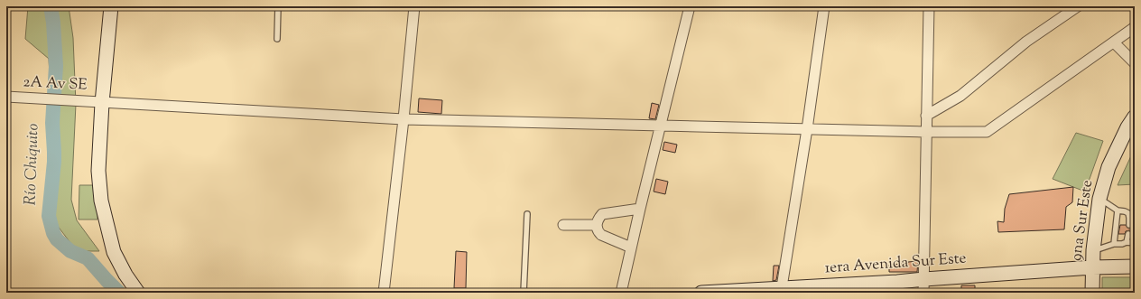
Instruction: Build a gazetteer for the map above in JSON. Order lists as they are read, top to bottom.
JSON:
{
  "streets": {
    "street": ["2A Av SE", "9na Sur Este", "1era Avenida Sur Este"]
  },
  "crossings": [
    ["9na Sur Este", "1era Avenida Sur Este"]
  ],
  "water": ["Río Chiquito"]
}
